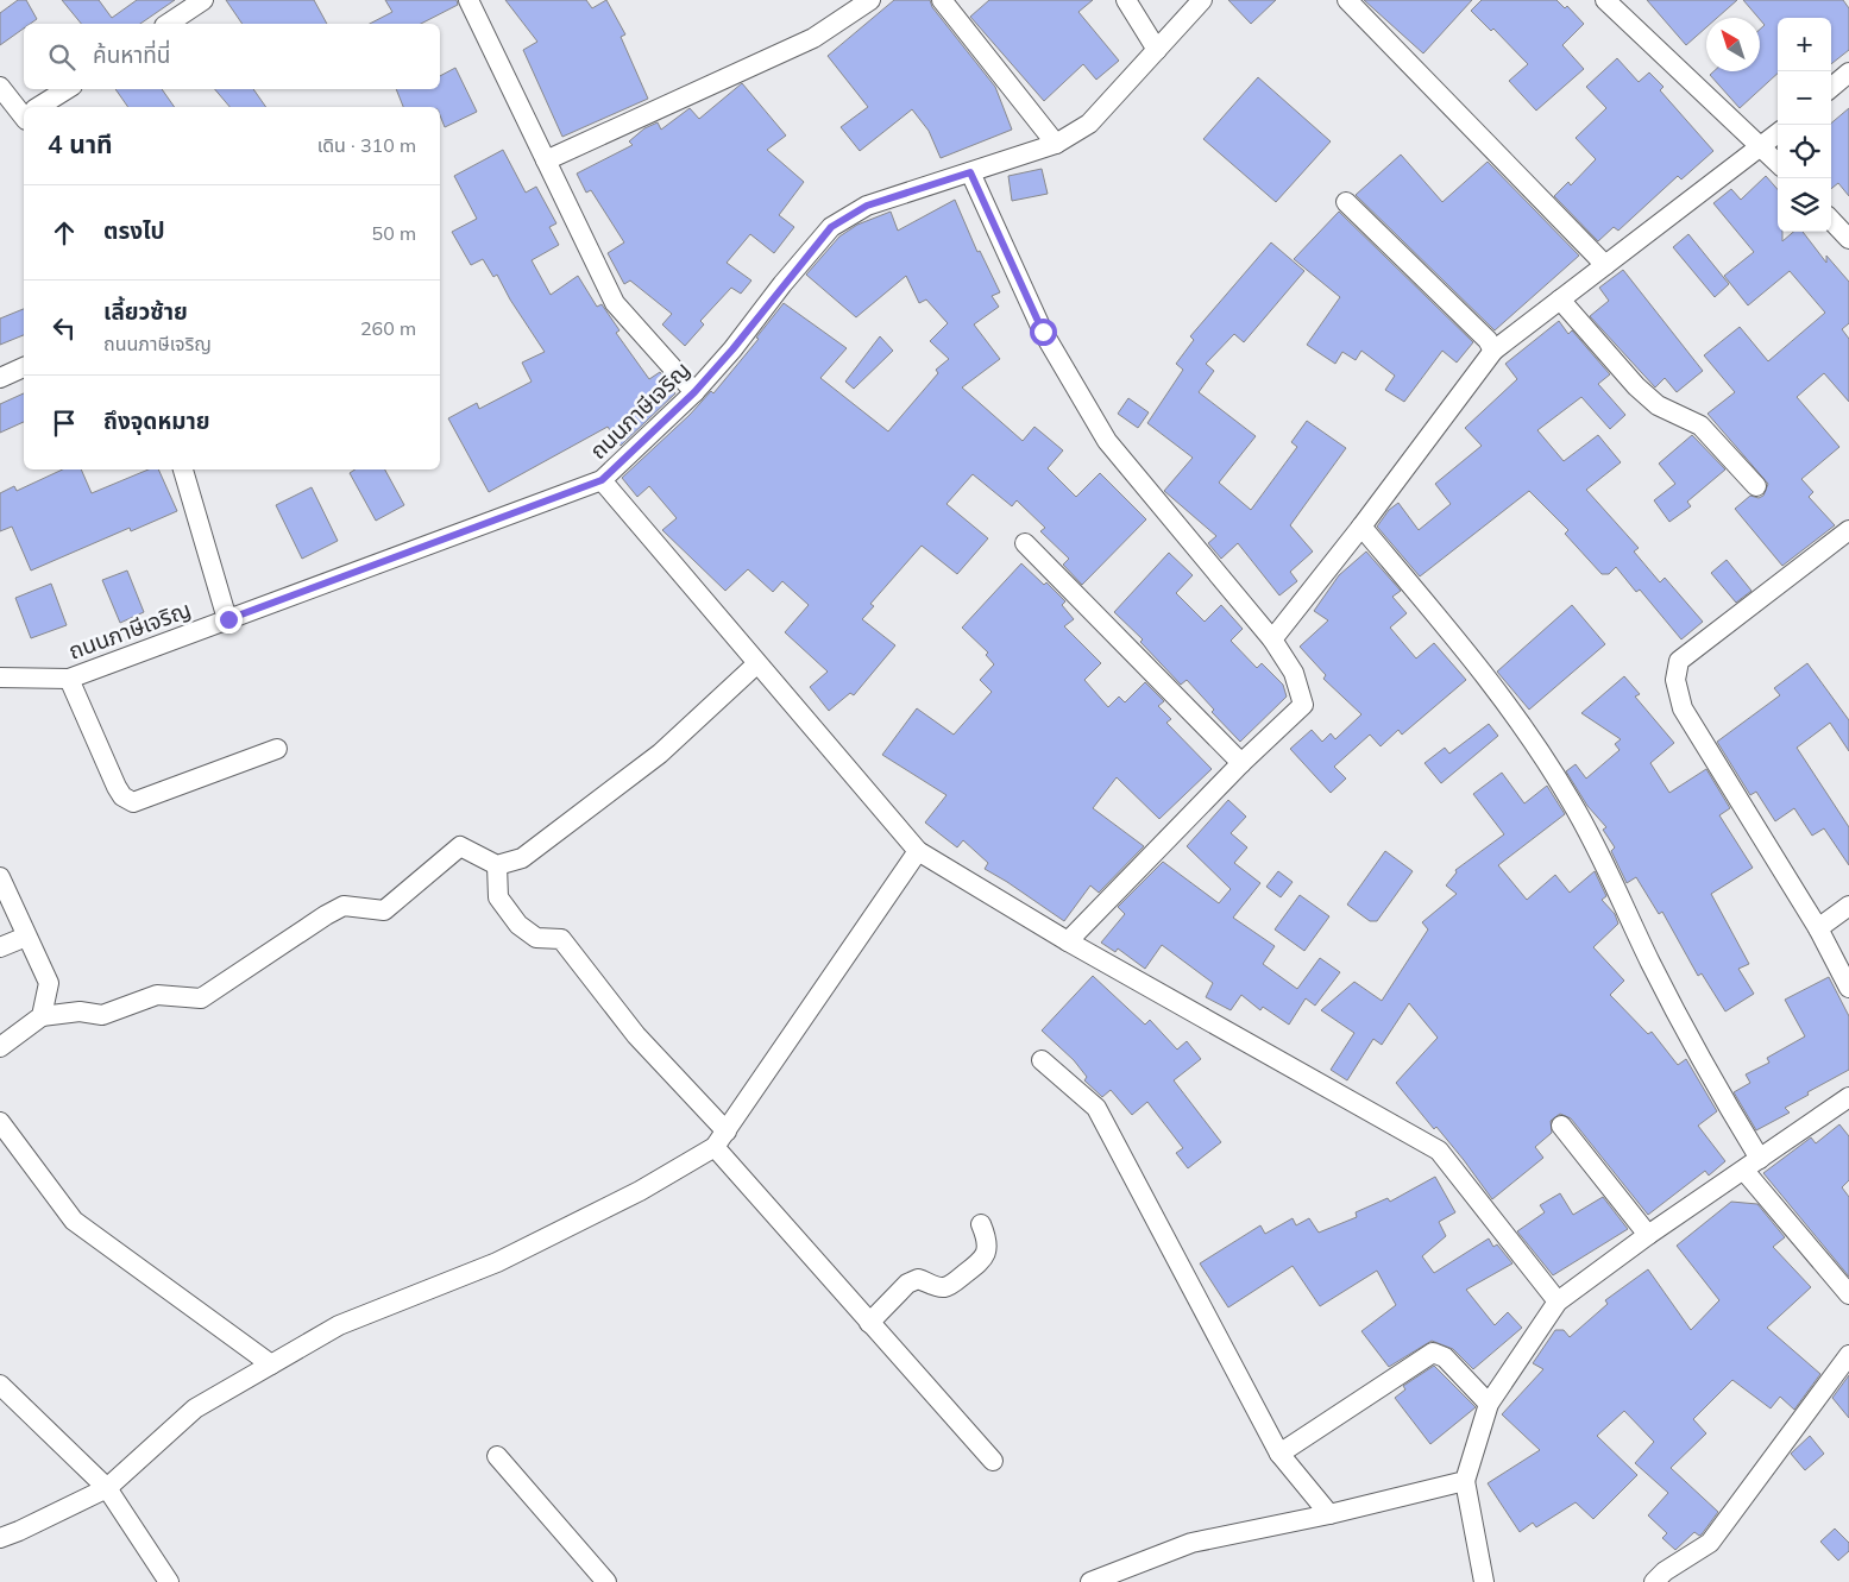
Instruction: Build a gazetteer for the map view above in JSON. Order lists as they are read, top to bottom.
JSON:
{
  "streets": {
    "street": ["ถนนภาษีเจริญ"]
  },
  "north": "top left",
  "page": {
    "map_buttons": ["+", "−"],
    "search": "ค้นหาที่นี่",
    "heading": ["4 นาที", "เดิน · 310 m"],
    "list": [
      ["ตรงไป", "50 m"],
      ["เลี้ยวซ้าย", "ถนนภาษีเจริญ", "260 m"],
      "ถึงจุดหมาย"
    ]
  }
}
